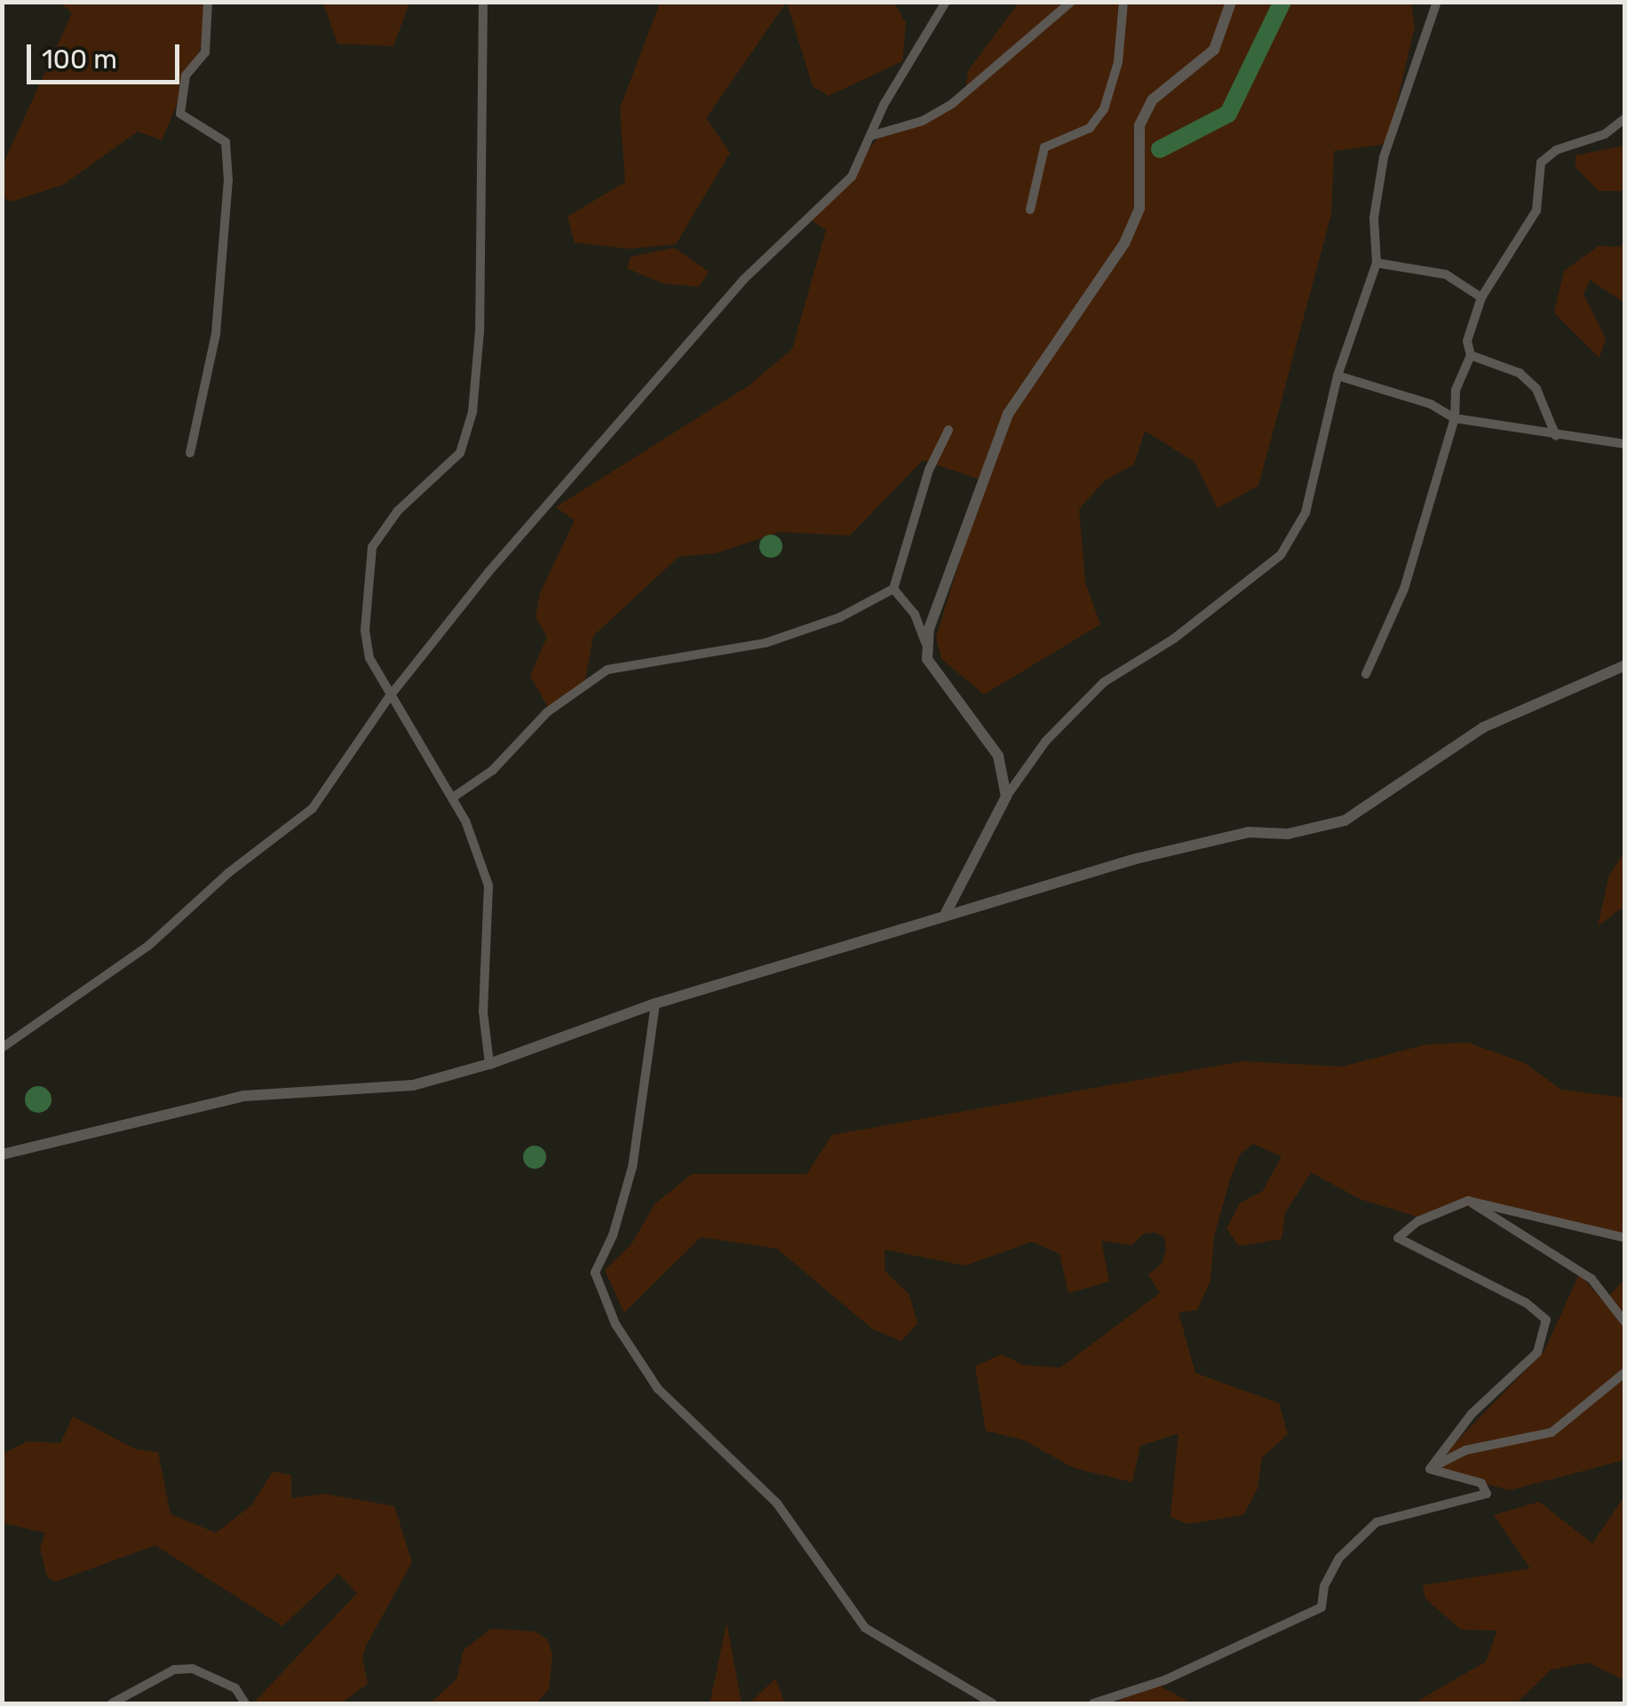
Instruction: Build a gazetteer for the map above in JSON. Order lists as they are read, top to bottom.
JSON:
{
  "scale_bar": "100 m"
}
